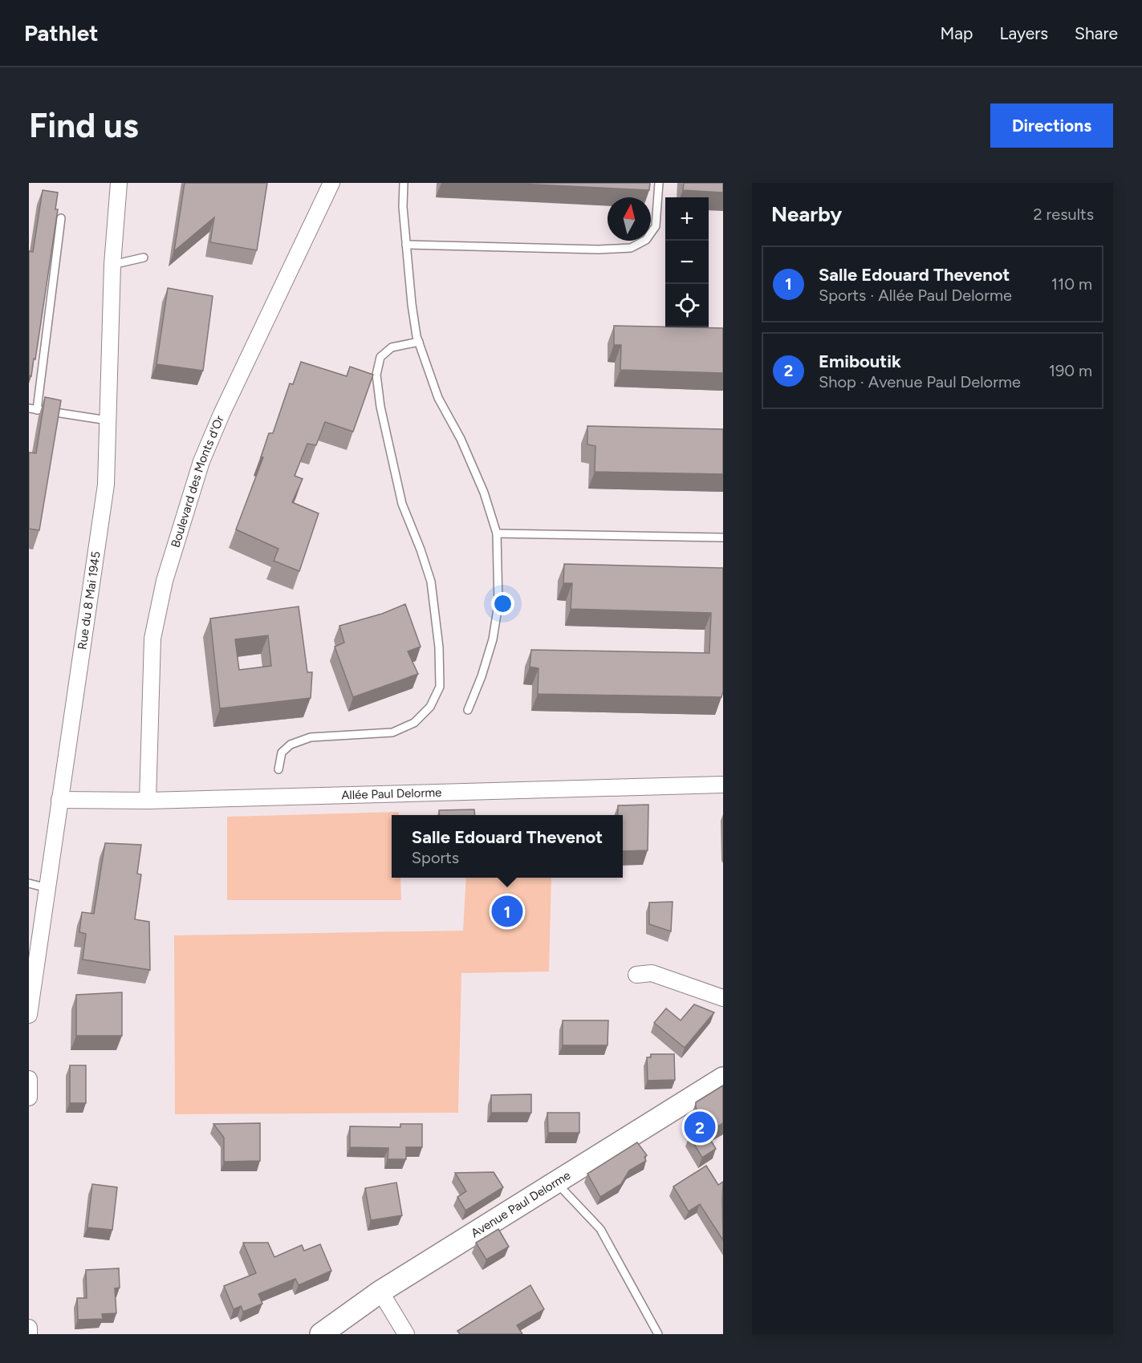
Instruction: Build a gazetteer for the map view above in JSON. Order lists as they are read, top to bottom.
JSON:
{
  "streets": {
    "main road": ["Avenue Paul Delorme"],
    "street": ["Boulevard des Monts d'Or", "Rue du 8 Mai 1945", "Allée Paul Delorme"]
  },
  "crossings": [
    ["Boulevard des Monts d'Or", "Allée Paul Delorme"],
    ["Rue du 8 Mai 1945", "Allée Paul Delorme"]
  ],
  "north": "top",
  "page": {
    "header": "Pathlet",
    "nav": ["Map", "Layers", "Share"],
    "buttons": "Directions",
    "title": "Find us",
    "heading": ["Nearby", "2 results"],
    "map_buttons": ["+", "−"],
    "list": [
      {
        "mark": "1",
        "name": "Salle Edouard Thevenot",
        "note": "Sports · Allée Paul Delorme",
        "value": "110 m"
      },
      {
        "mark": "2",
        "name": "Emiboutik",
        "note": "Shop · Avenue Paul Delorme",
        "value": "190 m"
      }
    ],
    "popup": ["Salle Edouard Thevenot", "Sports"],
    "pins": ["1", "2"]
  }
}
